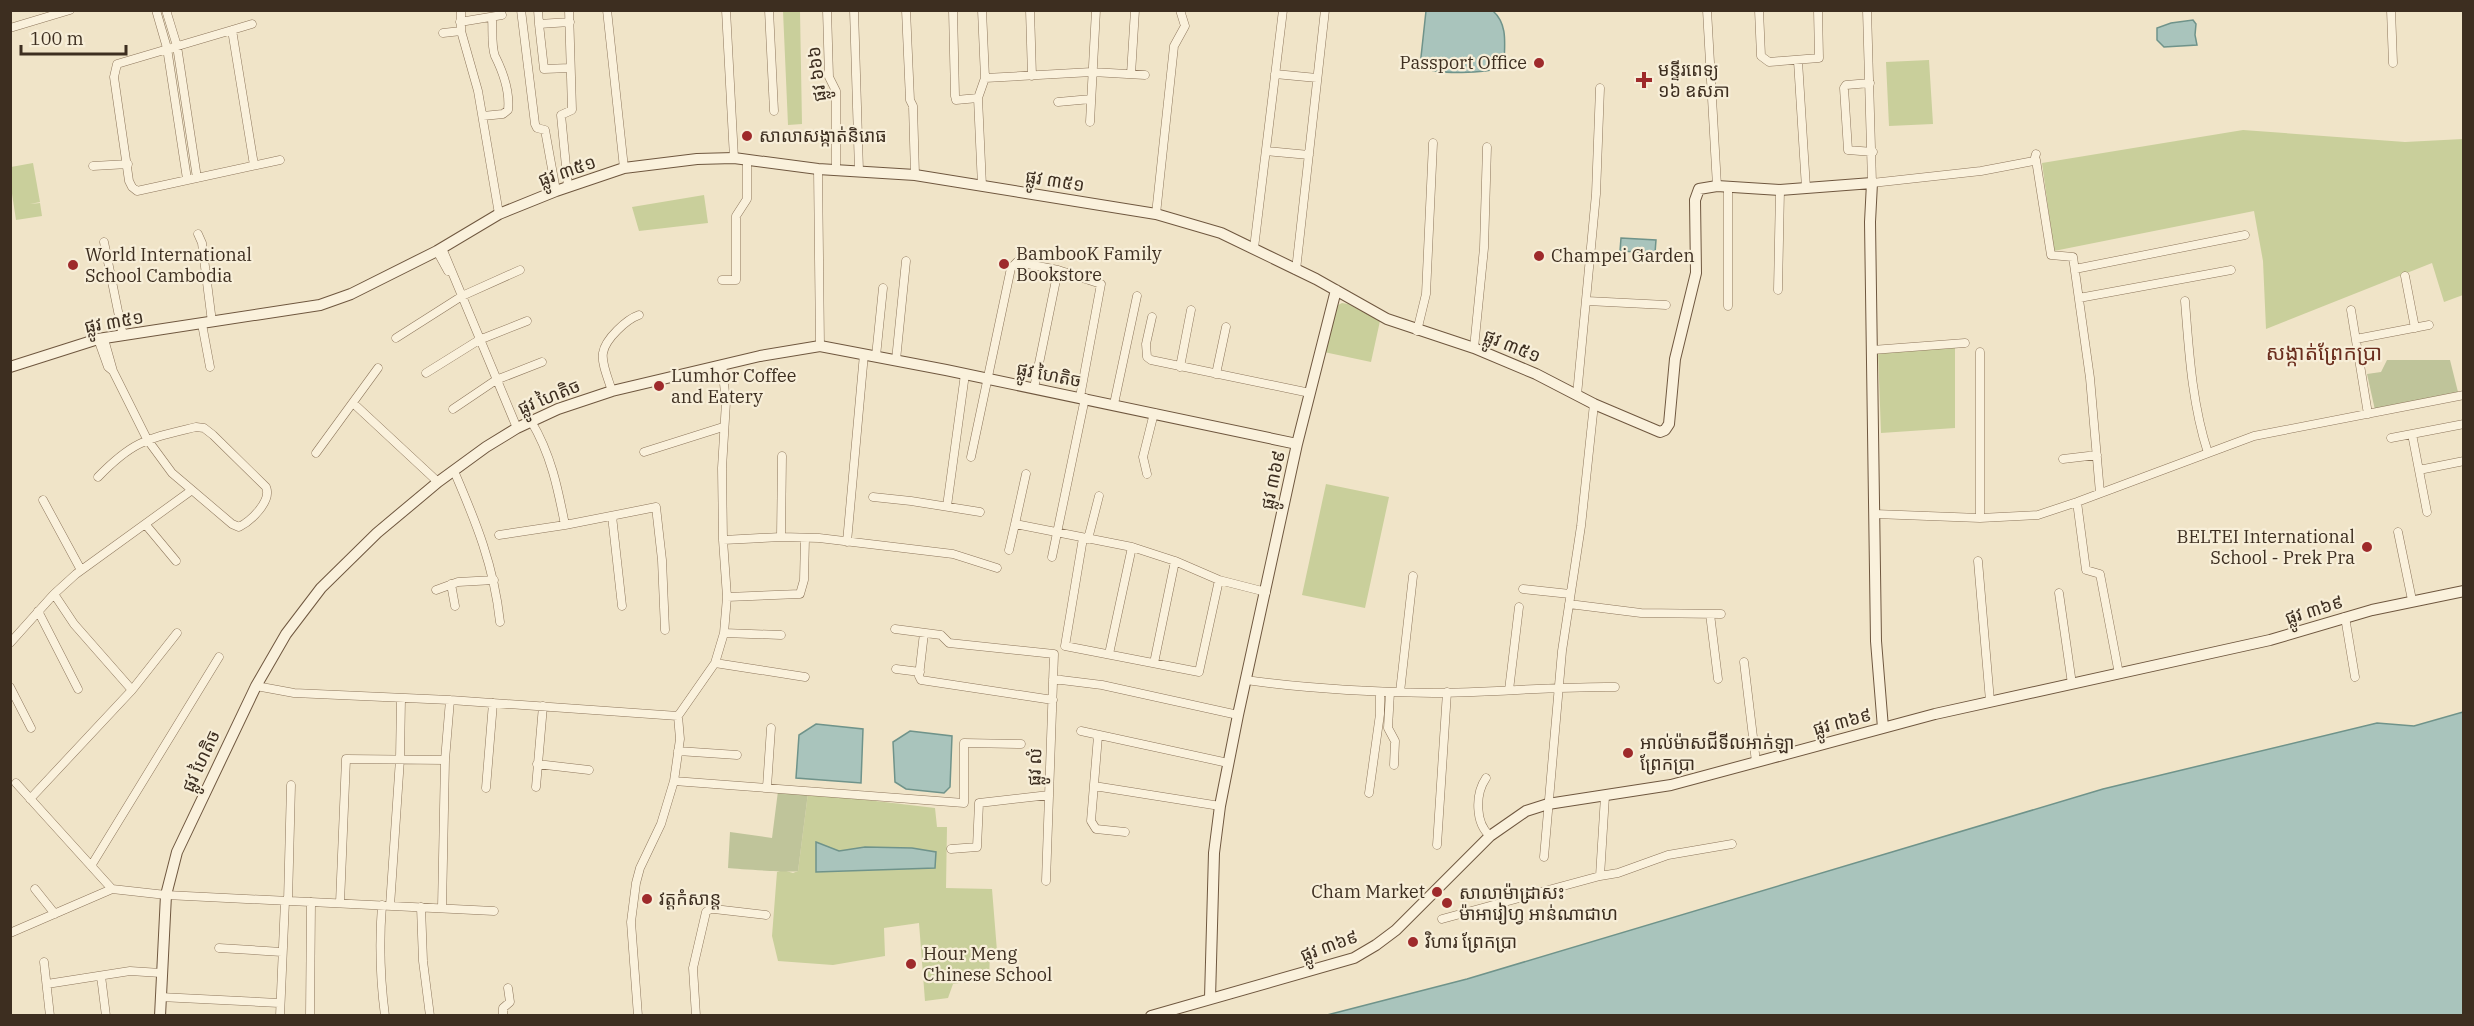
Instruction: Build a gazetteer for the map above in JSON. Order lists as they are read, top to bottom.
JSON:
{
  "streets": {
    "street": [
      "ផ្លូវ ៦៦៦",
      "ផ្លូវ ៣៥១",
      "ផ្លូវ ហៃតិច",
      "ផ្លូវ ៣៦៩",
      "ផ្លូវ លំ"
    ]
  },
  "crossings": [
    ["ផ្លូវ ៦៦៦", "ផ្លូវ ៣៥១"],
    ["ផ្លូវ ៣៥១", "ផ្លូវ ៣៦៩"],
    ["ផ្លូវ ហៃតិច", "ផ្លូវ ៣៦៩"]
  ],
  "districts": ["សង្កាត់ព្រែកប្រា"],
  "places": {
    "other": [
      "Passport Office",
      "សាលាសង្កាត់និរោធ",
      "Champei Garden",
      "BambooK Family Bookstore",
      "World International School Cambodia",
      "Lumhor Coffee and Eatery",
      "BELTEI International School - Prek Pra",
      "អាល់ម៉ាសជីទីលអាក់ឡា ព្រែកប្រា",
      "Cham Market",
      "វត្តកំសាន្ត",
      "សាលាម៉ាដ្រាសះ ម៉ាអារៀហ្វ អាន់ណាជាហ",
      "វិហារ ព្រែកប្រា",
      "Hour Meng Chinese School"
    ],
    "health": ["មន្ទីរពេទ្យ ១៦ ឧសភា"]
  },
  "scale_bar": "100 m"
}
